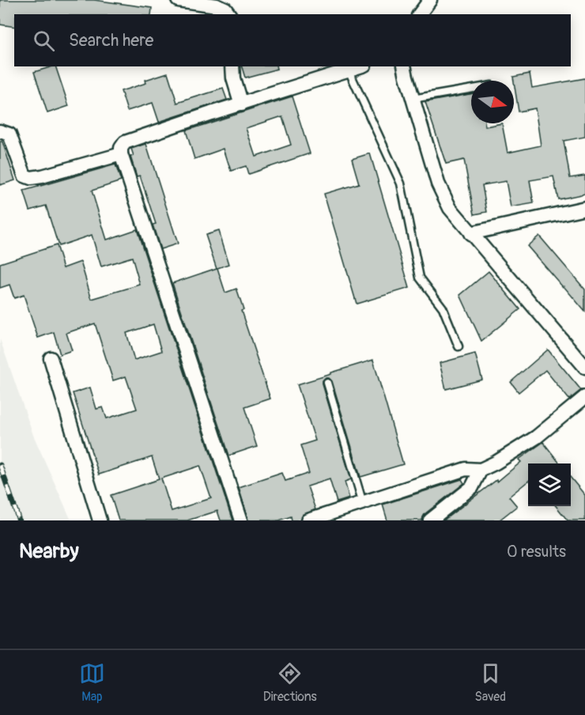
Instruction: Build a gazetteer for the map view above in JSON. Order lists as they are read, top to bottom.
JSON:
{
  "north": "right",
  "page": {
    "search": "Search here",
    "heading": ["Nearby", "0 results"],
    "nav": ["Map", "Directions", "Saved"]
  }
}
